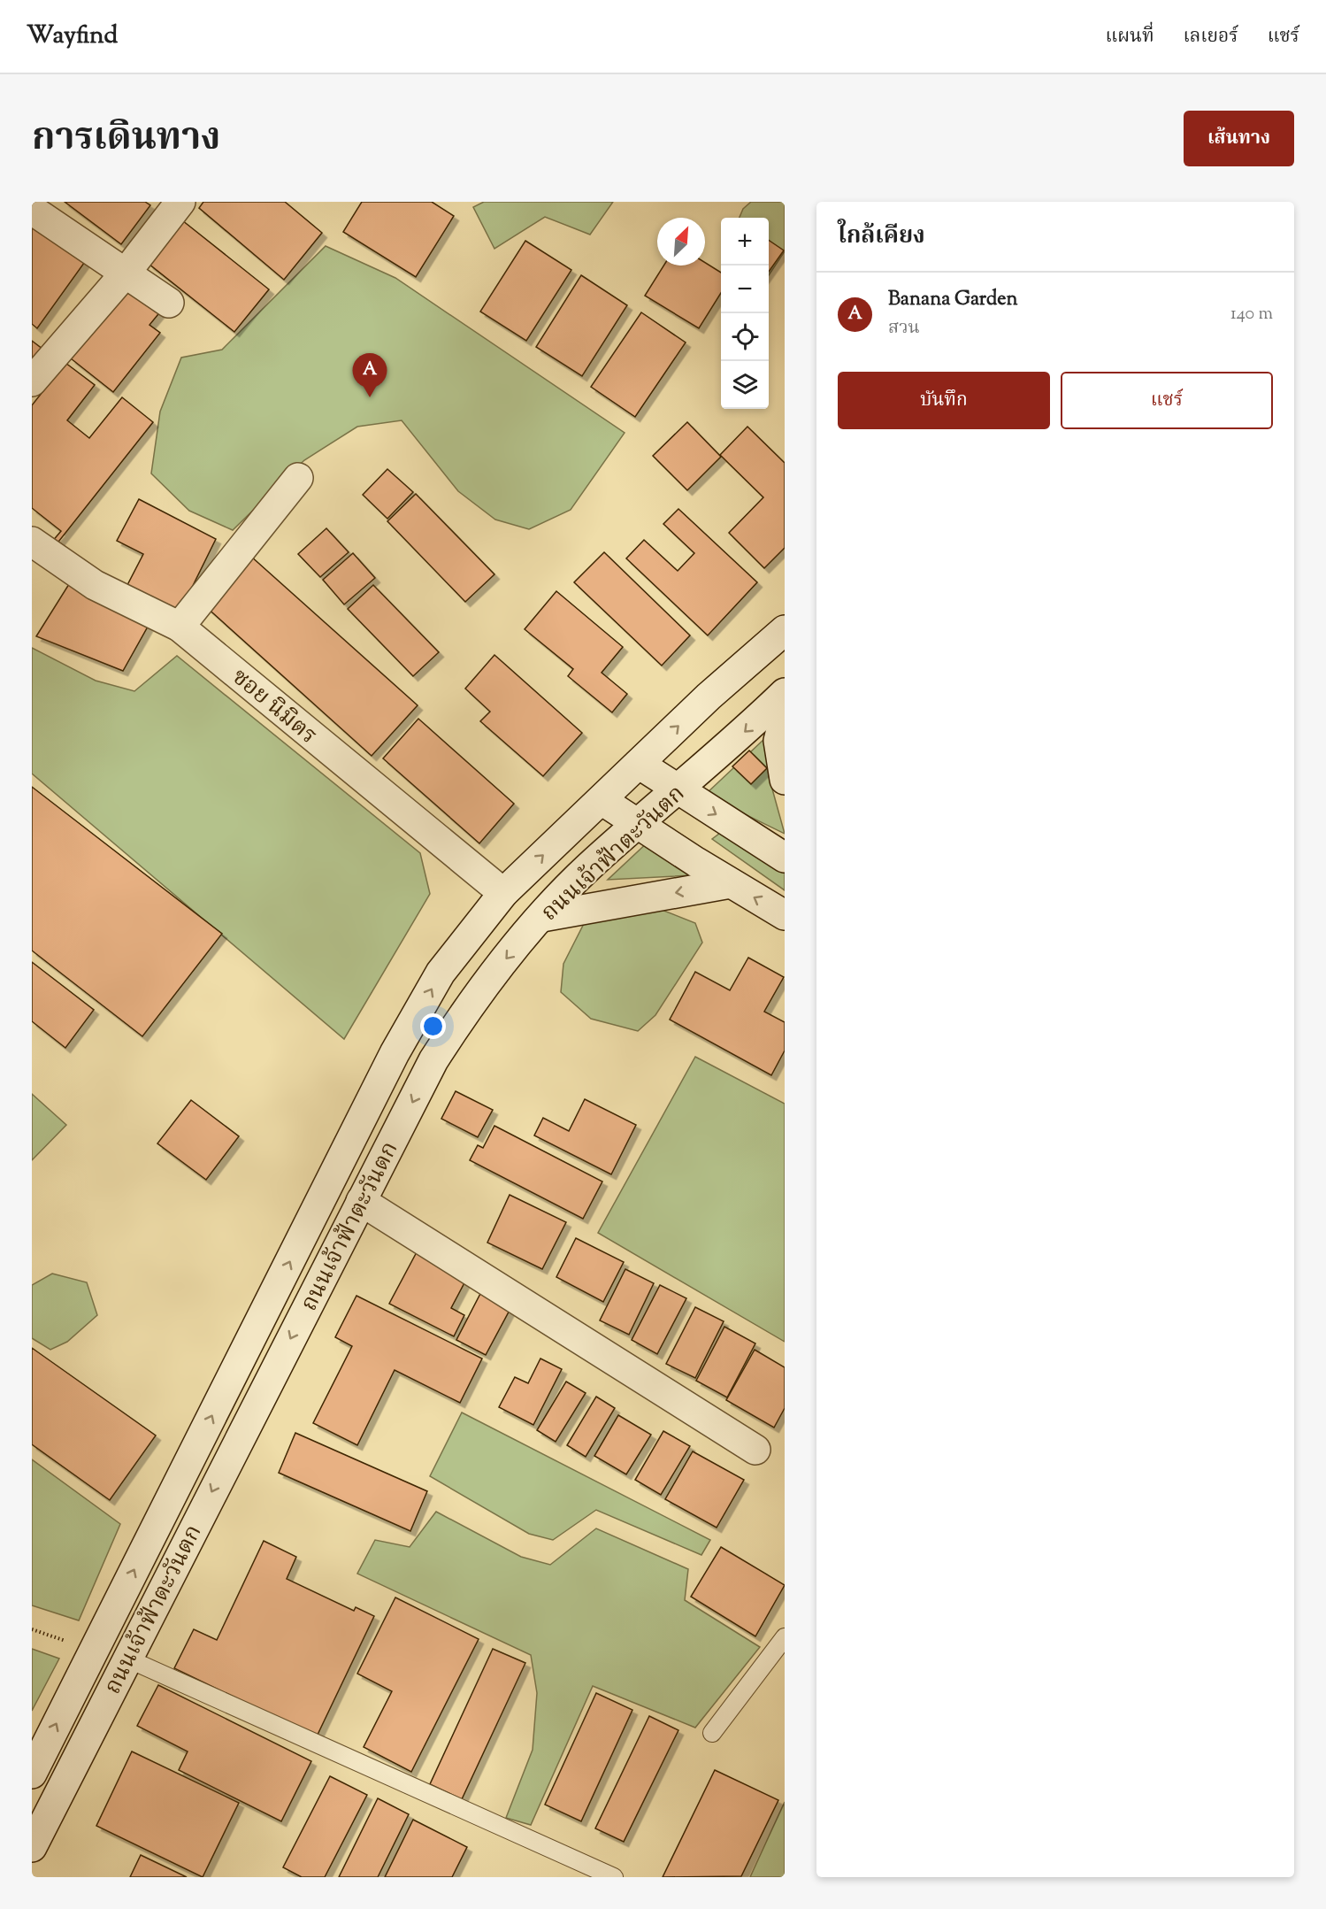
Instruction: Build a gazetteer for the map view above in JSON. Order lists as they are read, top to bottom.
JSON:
{
  "streets": {
    "main road": ["ซอย นิมิตร", "ถนนเจ้าฟ้าตะวันตก"]
  },
  "crossings": [
    ["ซอย นิมิตร", "ถนนเจ้าฟ้าตะวันตก"]
  ],
  "north": "top right",
  "page": {
    "header": "Wayfind",
    "nav": ["แผนที่", "เลเยอร์", "แชร์"],
    "title": "การเดินทาง",
    "buttons": [
      "เส้นทาง",
      ["บันทึก", "แชร์"]
    ],
    "heading": "ใกล้เคียง",
    "map_buttons": ["+", "−"],
    "list": [
      {
        "mark": "A",
        "name": "Banana Garden",
        "note": "สวน",
        "value": "140 m"
      }
    ],
    "pins": "A"
  }
}
